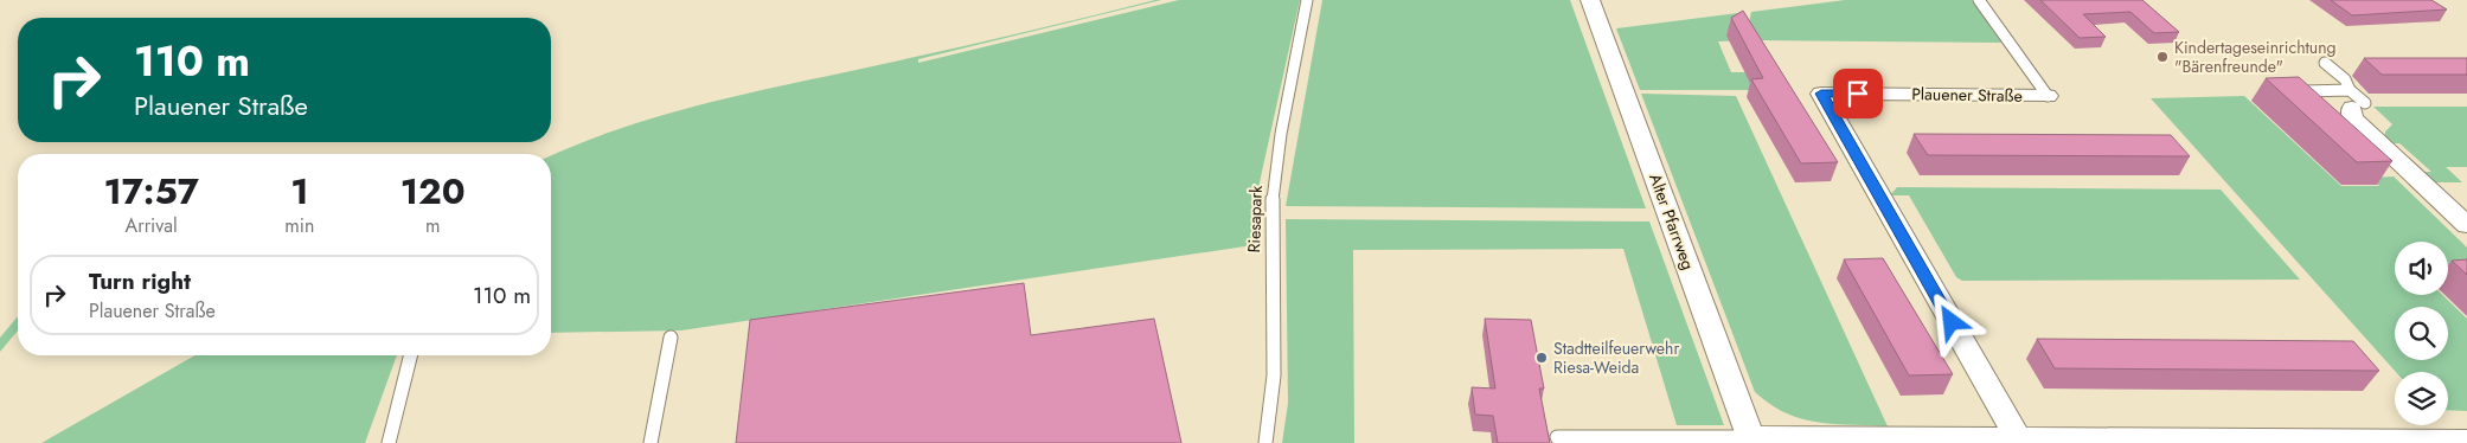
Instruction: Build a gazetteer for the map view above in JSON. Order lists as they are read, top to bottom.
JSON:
{
  "streets": {
    "street": ["Plauener Straße", "Alter Pfarrweg"],
    "lane": ["Riesapark"]
  },
  "places": ["Kindertageseinrichtung \"Bärenfreunde\"", "Stadtteilfeuerwehr Riesa-Weida"],
  "page": {
    "turn": ["110 m", "Plauener Straße"],
    "eta": [
      "17:57",
      "Arrival",
      "1",
      "min",
      "120",
      "m"
    ],
    "list": [
      {
        "name": "Turn right",
        "note": "Plauener Straße",
        "value": "110 m"
      }
    ]
  }
}
